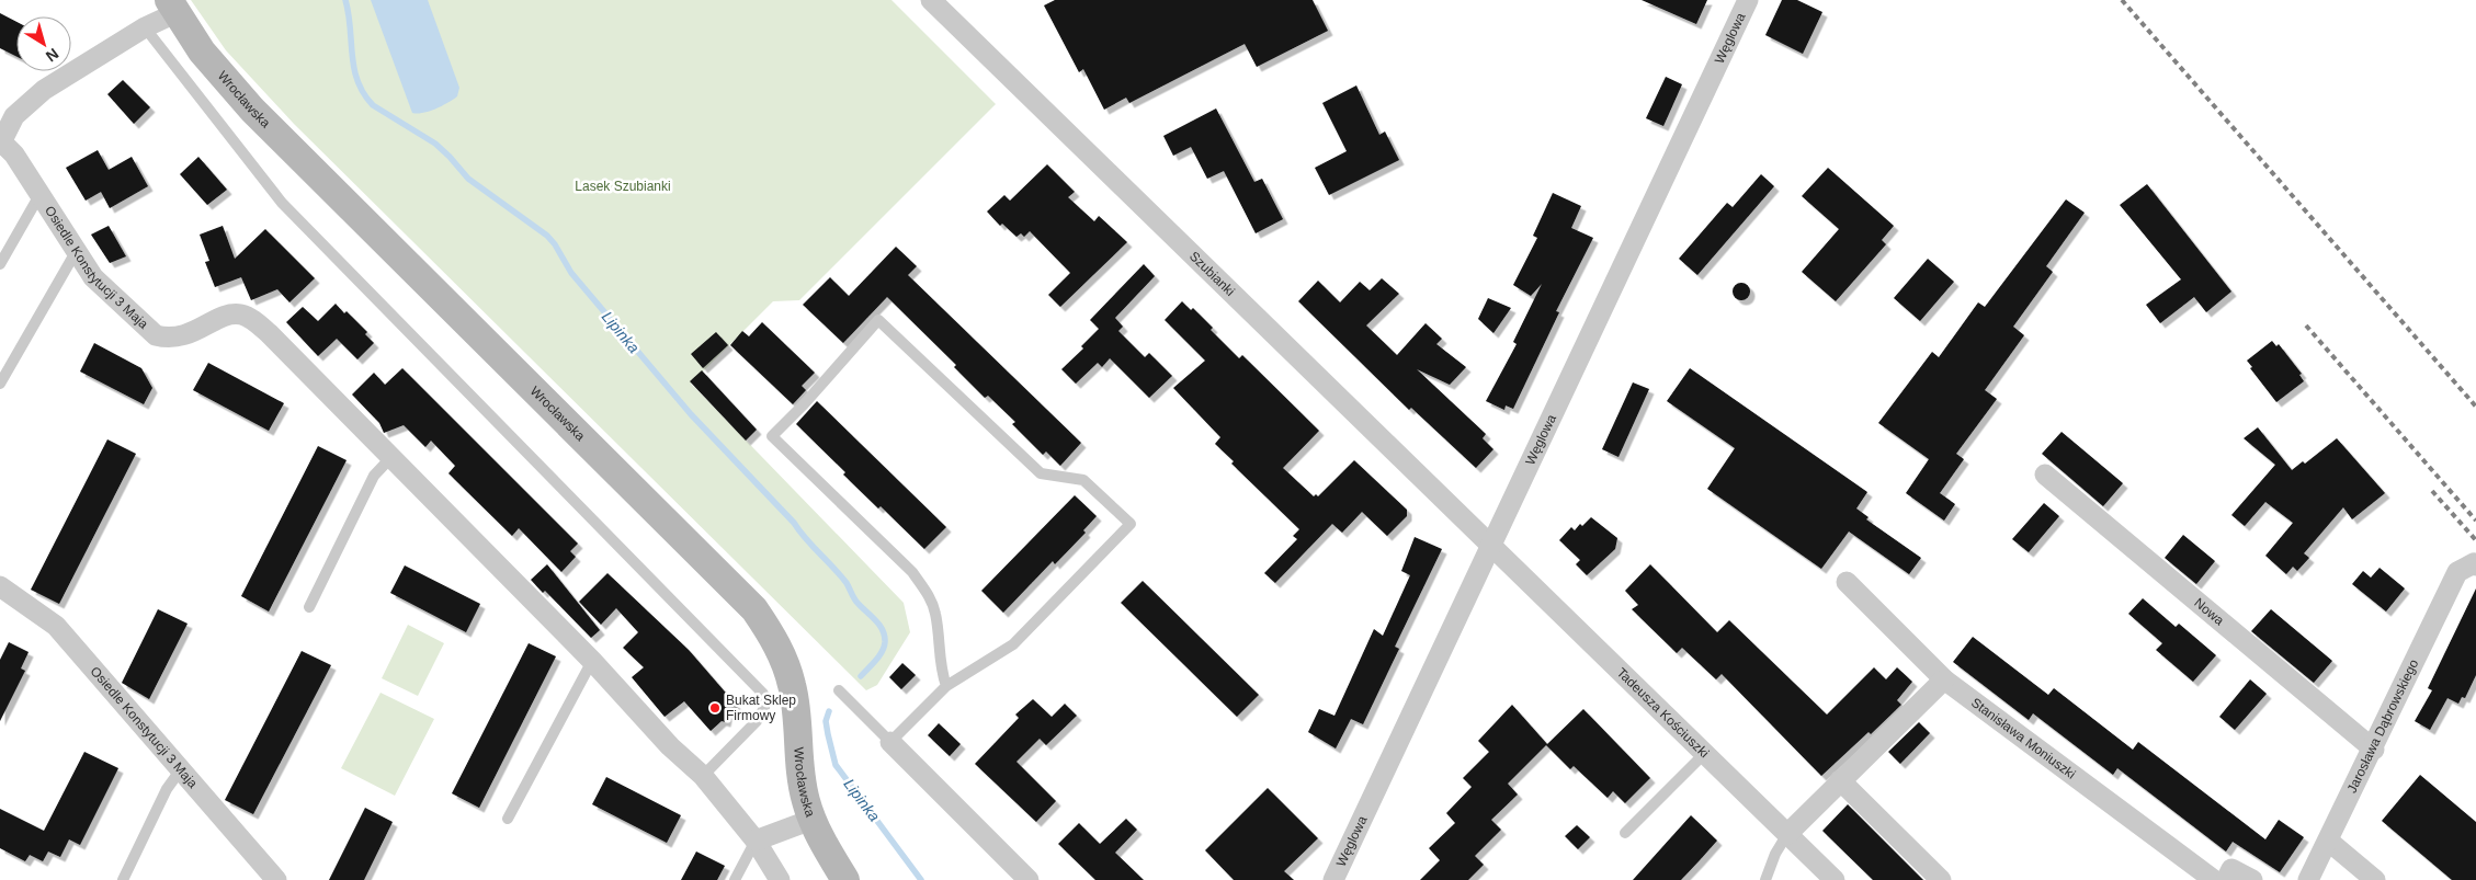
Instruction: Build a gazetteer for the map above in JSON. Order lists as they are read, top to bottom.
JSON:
{
  "streets": {
    "street": [
      "Węglowa",
      "Wrocławska",
      "Osiedle Konstytucji 3 Maja",
      "Szubianki",
      "Nowa",
      "Tadeusza Kościuszki",
      "Jarosława Dąbrowskiego",
      "Stanisława Moniuszki"
    ]
  },
  "crossings": [
    ["Węglowa", "Szubianki"],
    ["Węglowa", "Tadeusza Kościuszki"],
    ["Wrocławska", "Osiedle Konstytucji 3 Maja"],
    ["Szubianki", "Tadeusza Kościuszki"],
    ["Nowa", "Jarosława Dąbrowskiego"]
  ],
  "water": ["Lipinka"],
  "parks": ["Lasek Szubianki"],
  "places": ["Bukat Sklep Firmowy"],
  "north": "bottom right"
}
